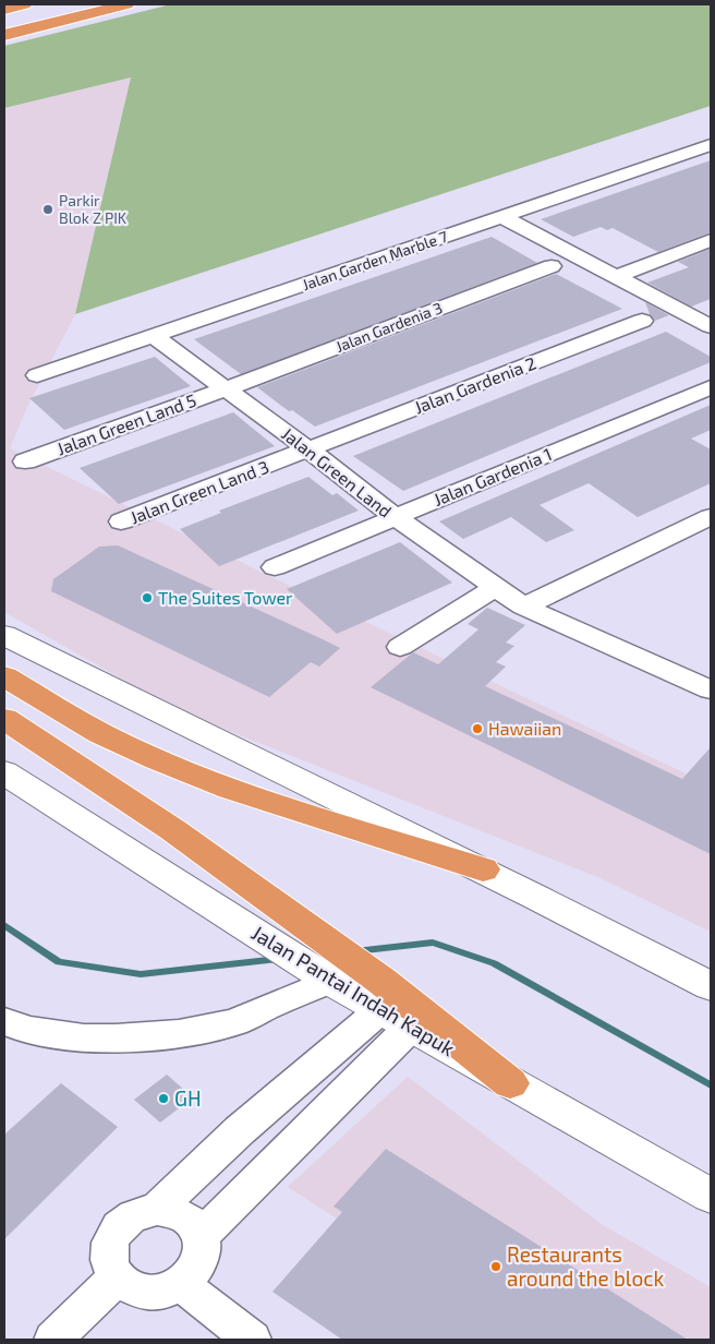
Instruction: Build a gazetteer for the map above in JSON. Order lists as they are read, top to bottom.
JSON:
{
  "streets": {
    "main road": ["Jalan Pantai Indah Kapuk"],
    "street": [
      "Jalan Garden Marble 7",
      "Jalan Gardenia 3",
      "Jalan Gardenia 2",
      "Jalan Green Land 5",
      "Jalan Green Land",
      "Jalan Gardenia 1",
      "Jalan Green Land 3"
    ]
  },
  "crossings": [
    ["Jalan Garden Marble 7", "Jalan Green Land"],
    ["Jalan Gardenia 3", "Jalan Green Land 5"],
    ["Jalan Gardenia 3", "Jalan Green Land"],
    ["Jalan Gardenia 2", "Jalan Green Land"],
    ["Jalan Gardenia 2", "Jalan Green Land 3"],
    ["Jalan Green Land 5", "Jalan Green Land"],
    ["Jalan Green Land", "Jalan Gardenia 1"],
    ["Jalan Green Land", "Jalan Green Land 3"]
  ],
  "places": [
    "Parkir Blok Z PIK",
    "The Suites Tower",
    "Hawaiian",
    "GH",
    "Restaurants around the block"
  ]
}
